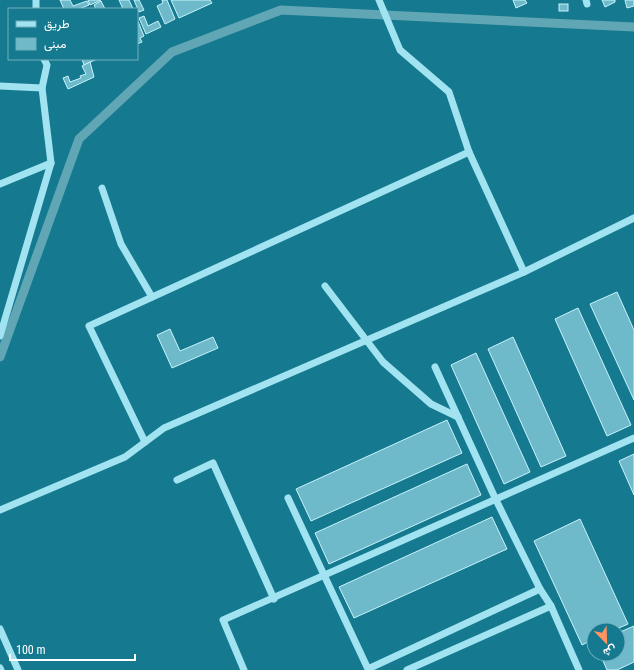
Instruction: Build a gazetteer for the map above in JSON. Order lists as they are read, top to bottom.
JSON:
{
  "legend": ["طريق", "مبنى"],
  "scale_bar": "100 m",
  "north": "bottom right"
}
